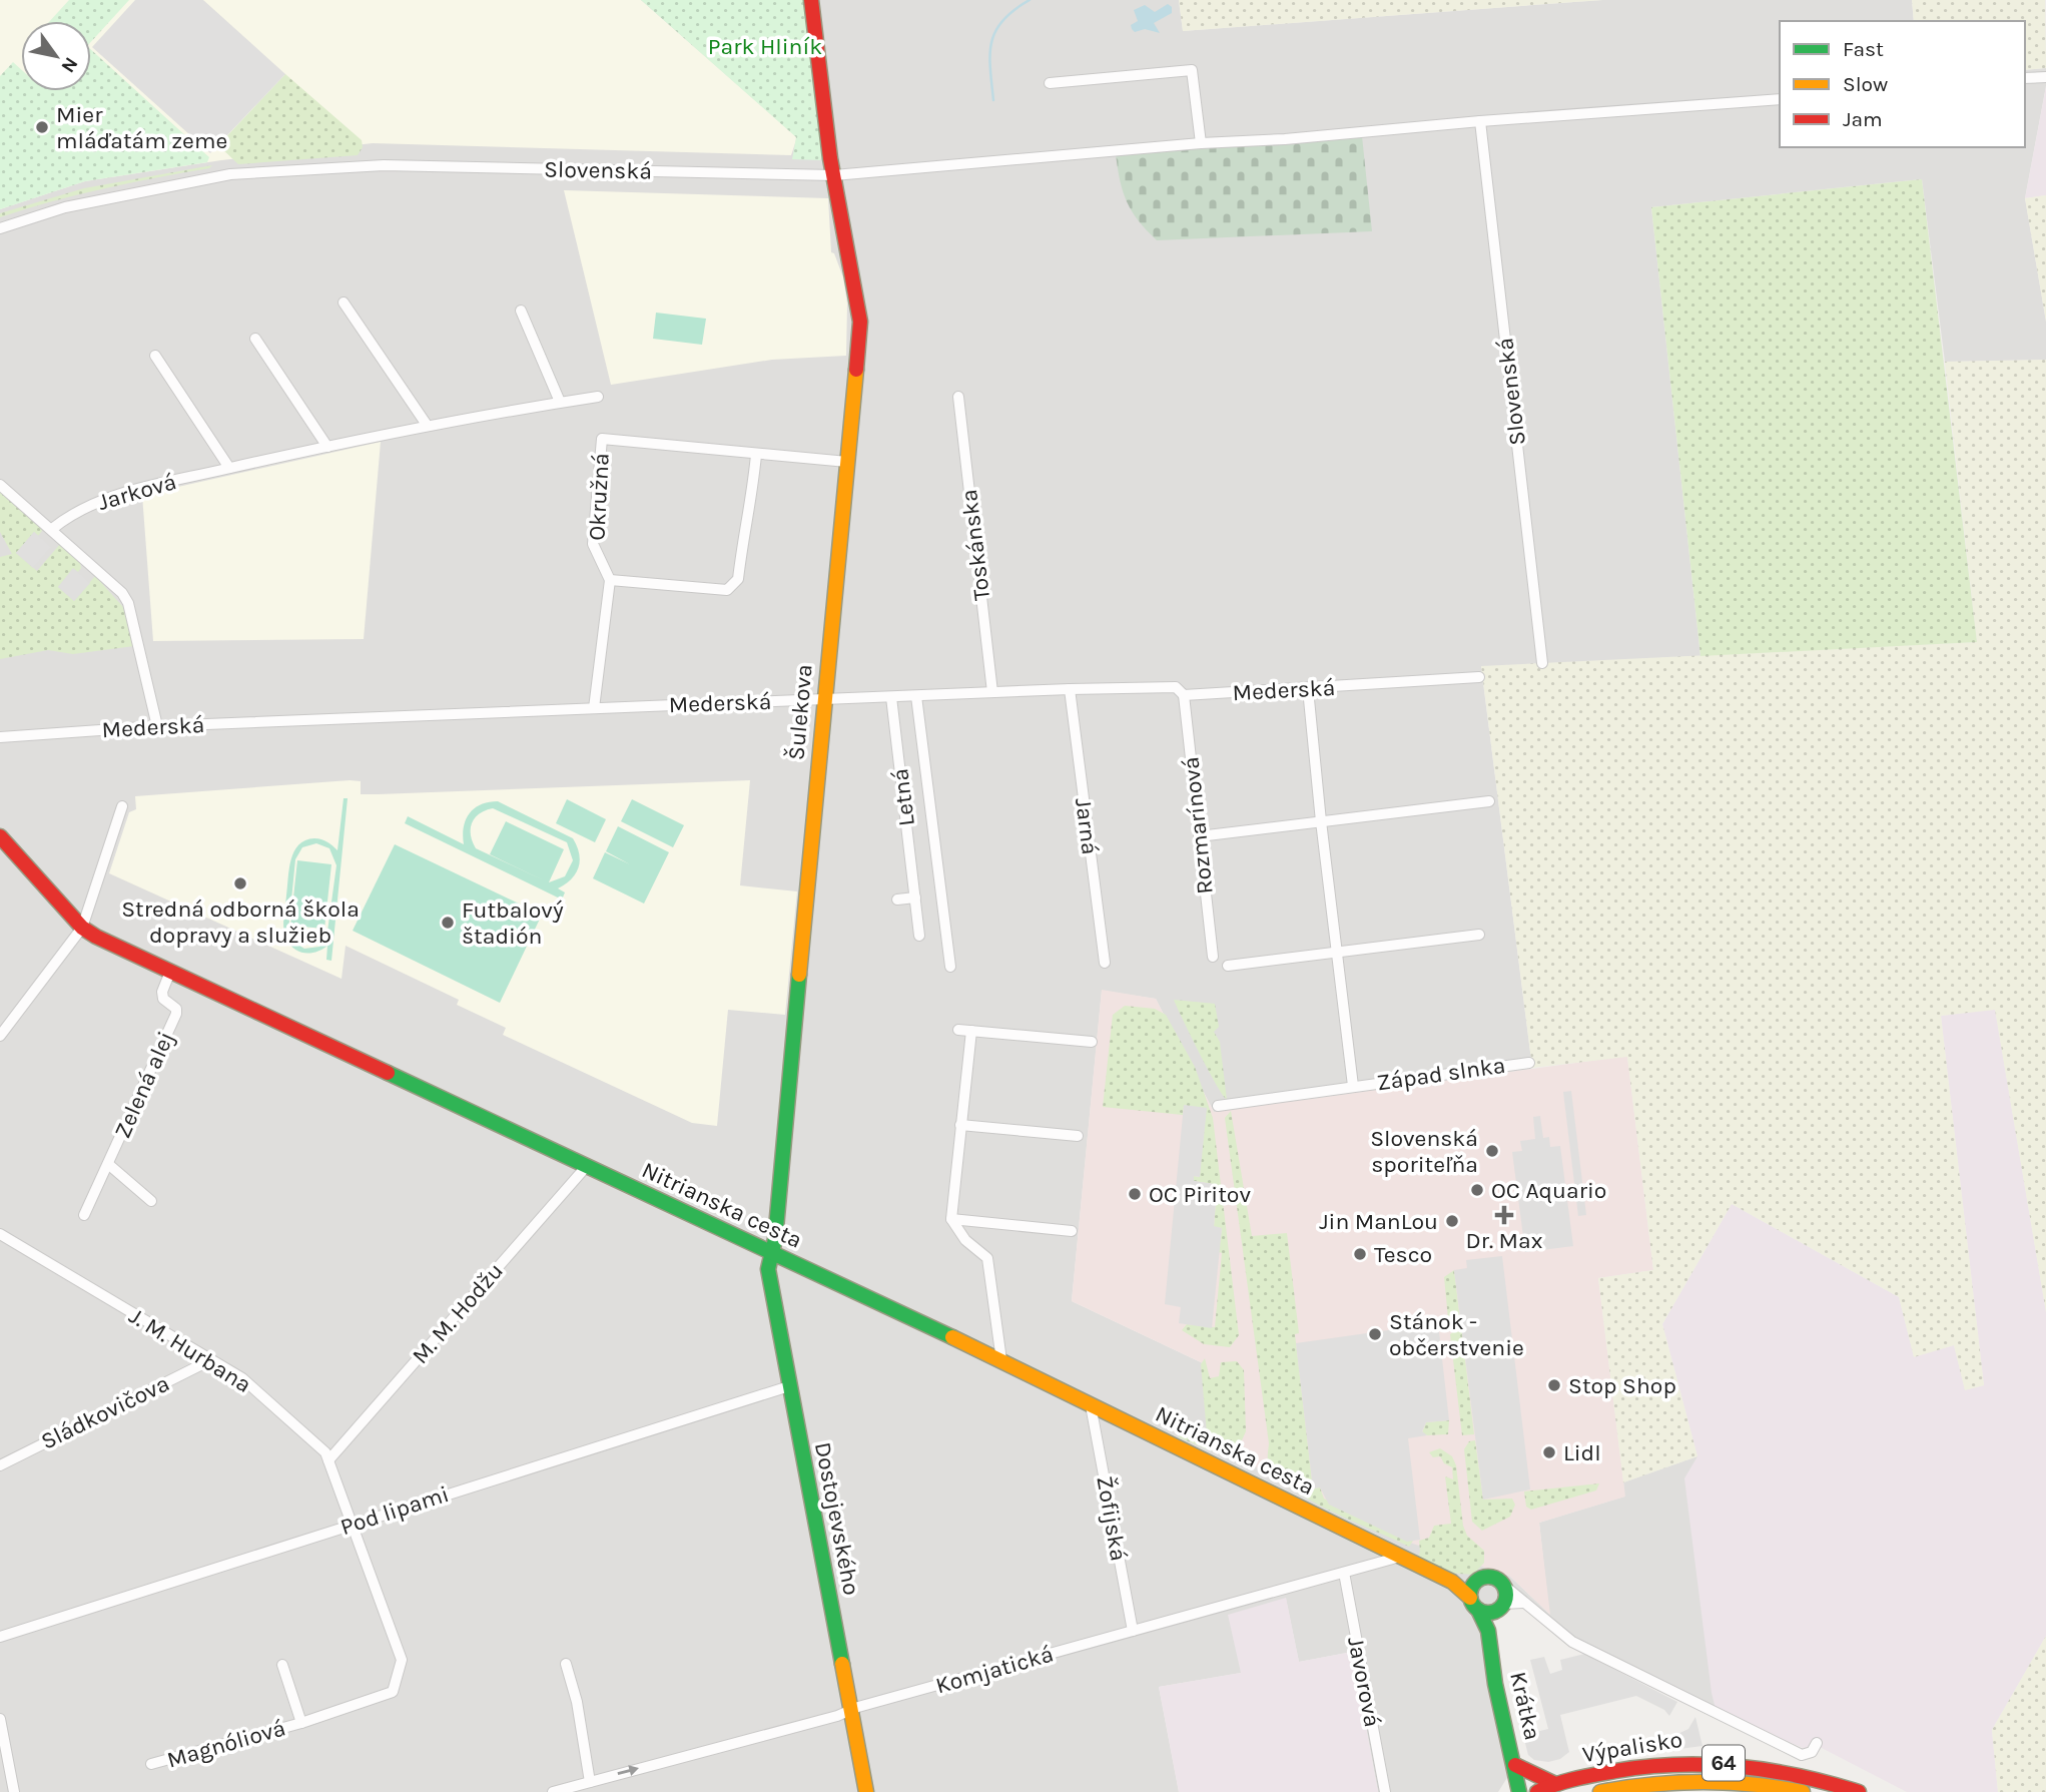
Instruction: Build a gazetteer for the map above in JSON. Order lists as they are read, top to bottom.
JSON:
{
  "streets": {
    "main road": [
      "Šulekova",
      "Nitrianska cesta",
      "Dostojevského",
      "Krátka",
      "Výpalisko",
      "64"
    ],
    "street": [
      "Slovenská",
      "Jarková",
      "Okružná",
      "Toskánska",
      "Mederská",
      "Letná",
      "Rozmarínová",
      "Jarná",
      "Západ slnka",
      "Zelená alej",
      "M. M. Hodžu",
      "J. M. Hurbana",
      "Sládkovičova",
      "Pod lipami",
      "Žofijská",
      "Komjatická",
      "Javorová",
      "Magnóliová"
    ]
  },
  "crossings": [
    ["Slovenská", "Šulekova"],
    ["Okružná", "Šulekova"],
    ["Toskánska", "Mederská"],
    ["Mederská", "Šulekova"],
    ["Mederská", "Letná"],
    ["Mederská", "Rozmarínová"],
    ["Mederská", "Jarná"],
    ["Mederská", "Západ slnka"],
    ["Šulekova", "Nitrianska cesta"],
    ["Šulekova", "Dostojevského"],
    ["Zelená alej", "Nitrianska cesta"],
    ["Nitrianska cesta", "M. M. Hodžu"],
    ["Nitrianska cesta", "Dostojevského"],
    ["Nitrianska cesta", "Žofijská"],
    ["Nitrianska cesta", "Komjatická"],
    ["Nitrianska cesta", "Krátka"],
    ["M. M. Hodžu", "J. M. Hurbana"],
    ["J. M. Hurbana", "Sládkovičova"],
    ["J. M. Hurbana", "Pod lipami"],
    ["J. M. Hurbana", "Magnóliová"],
    ["Pod lipami", "Dostojevského"],
    ["Dostojevského", "Komjatická"],
    ["Žofijská", "Komjatická"],
    ["Komjatická", "Javorová"]
  ],
  "parks": ["Park Hliník"],
  "places": {
    "other": [
      "Mier mláďatám zeme",
      "Stredná odborná škola dopravy a služieb",
      "Futbalový štadión",
      "Slovenská sporiteľňa",
      "OC Aquario",
      "OC Piritov",
      "Jin ManLou",
      "Tesco",
      "Stánok - občerstvenie",
      "Stop Shop",
      "Lidl"
    ],
    "health": ["Dr. Max"]
  },
  "legend": ["Fast", "Slow", "Jam"],
  "north": "bottom right"
}
